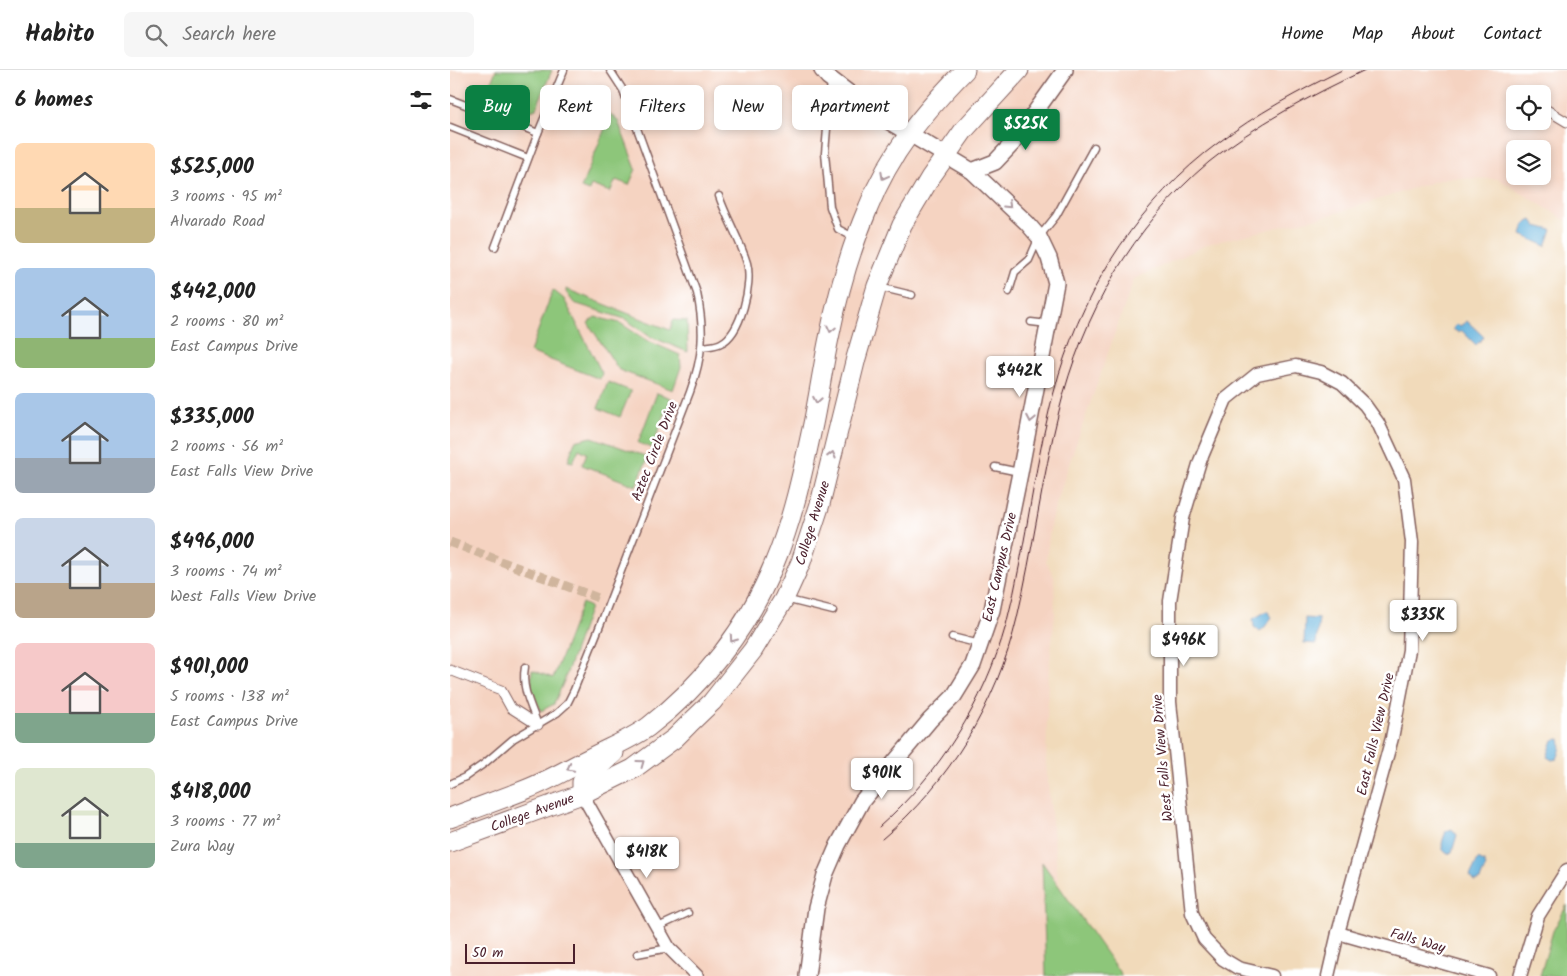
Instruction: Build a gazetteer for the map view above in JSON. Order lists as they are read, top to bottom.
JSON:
{
  "streets": {
    "main road": ["College Avenue"],
    "street": [
      "East Campus Drive",
      "East Falls View Drive",
      "West Falls View Drive",
      "Falls Way"
    ],
    "lane": ["Aztec Circle Drive"]
  },
  "crossings": [
    ["College Avenue", "East Campus Drive"],
    ["East Falls View Drive", "West Falls View Drive"],
    ["East Falls View Drive", "Falls Way"]
  ],
  "scale_bar": "50 m",
  "page": {
    "header": "Habito",
    "search": "Search here",
    "nav": [
      "Home",
      "Map",
      "About",
      "Contact"
    ],
    "heading": "6 homes",
    "chip": [
      "Buy",
      "Rent",
      "Filters",
      "New",
      "Apartment"
    ],
    "price": [
      "$525K",
      "$442K",
      "$335K",
      "$496K",
      "$901K",
      "$418K"
    ],
    "list": [
      {
        "name": "$525,000",
        "note": "3 rooms · 95 m² · Alvarado Road"
      },
      {
        "name": "$442,000",
        "note": "2 rooms · 80 m² · East Campus Drive"
      },
      {
        "name": "$335,000",
        "note": "2 rooms · 56 m² · East Falls View Drive"
      },
      {
        "name": "$496,000",
        "note": "3 rooms · 74 m² · West Falls View Drive"
      },
      {
        "name": "$901,000",
        "note": "5 rooms · 138 m² · East Campus Drive"
      },
      {
        "name": "$418,000",
        "note": "3 rooms · 77 m² · Zura Way"
      }
    ],
    "scale": "50 m"
  }
}
